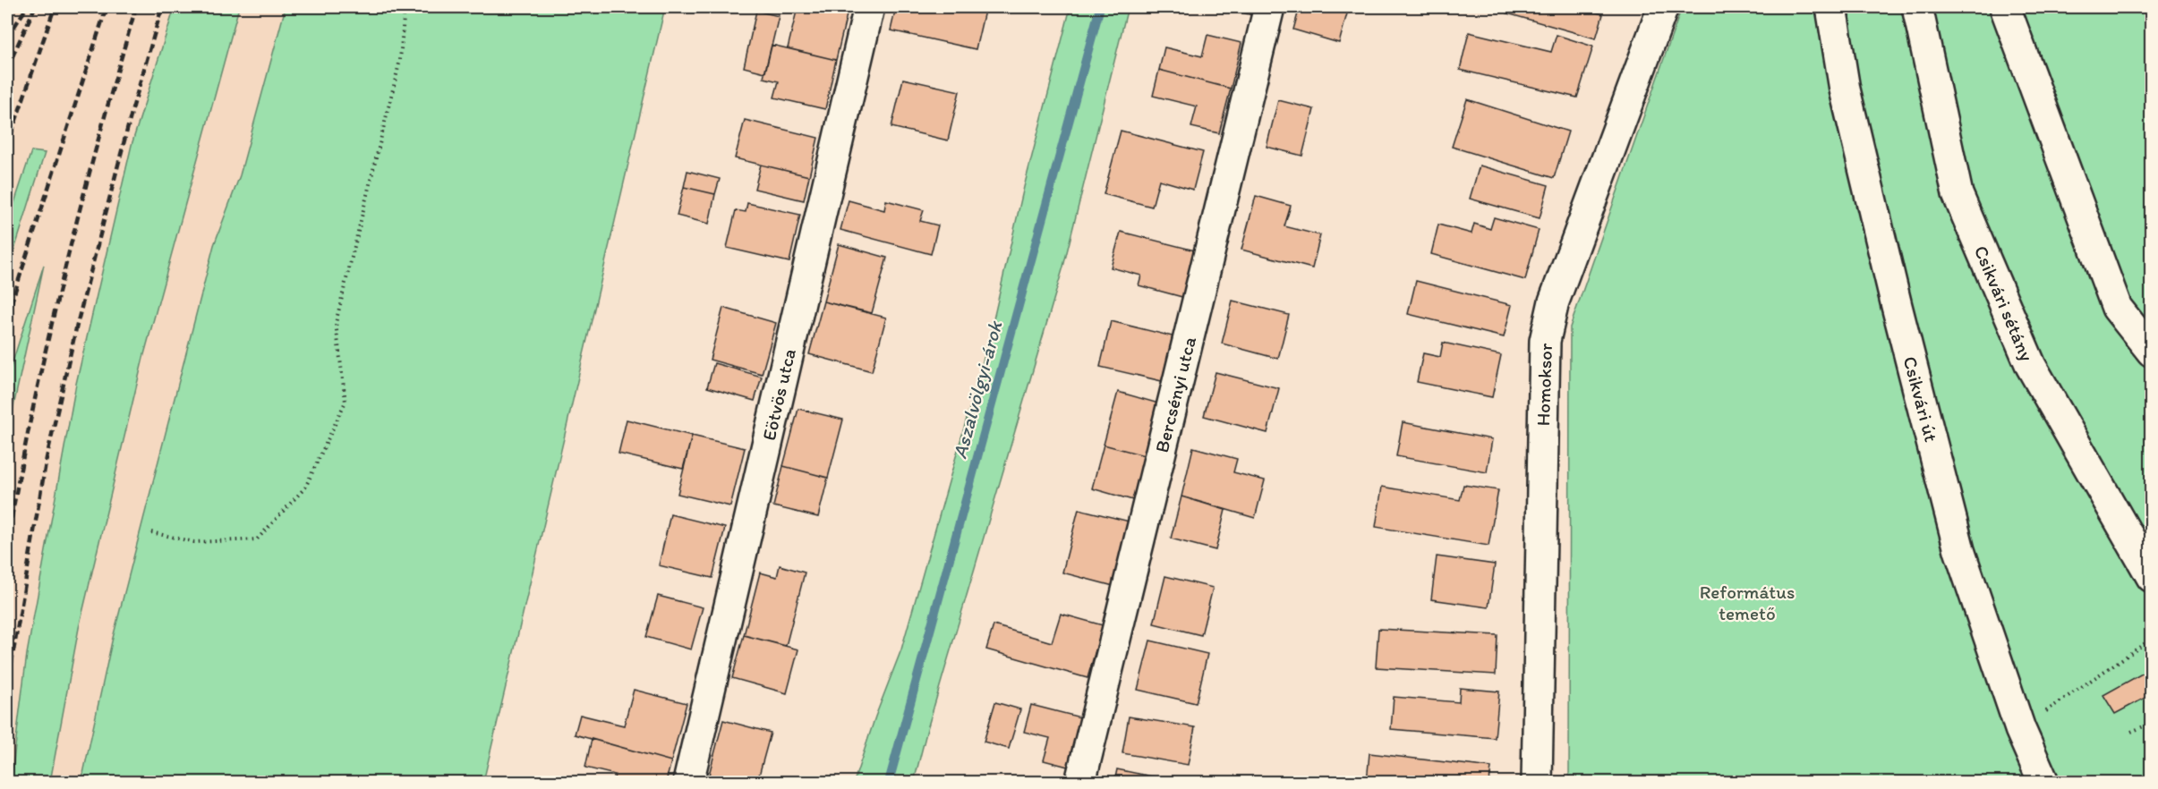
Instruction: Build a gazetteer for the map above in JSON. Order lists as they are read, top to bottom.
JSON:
{
  "streets": {
    "street": [
      "Csikvári sétány",
      "Homoksor",
      "Eötvös utca",
      "Bercsényi utca",
      "Csikvári út"
    ]
  },
  "water": ["Aszalvölgyi-árok"],
  "parks": ["Református temető"]
}
